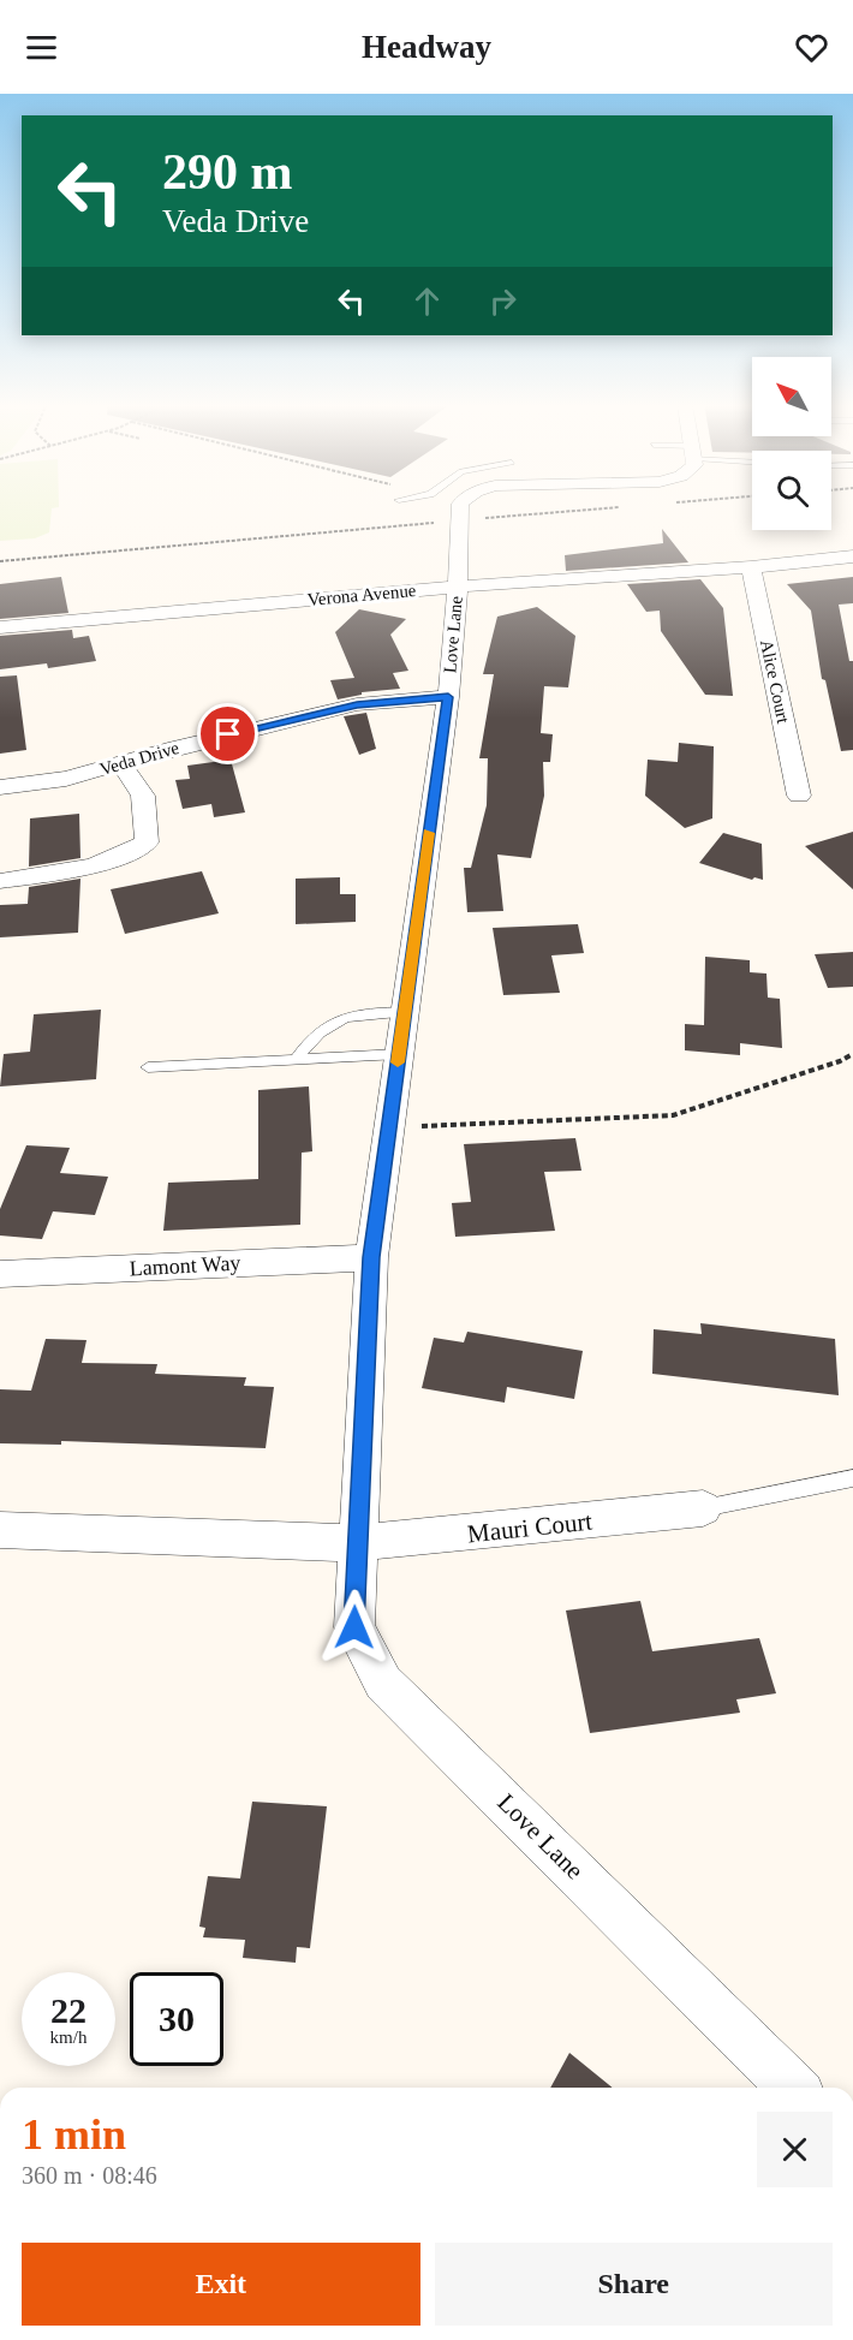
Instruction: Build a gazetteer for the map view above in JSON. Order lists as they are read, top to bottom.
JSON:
{
  "streets": {
    "street": [
      "Verona Avenue",
      "Love Lane",
      "Alice Court",
      "Veda Drive",
      "Lamont Way",
      "Mauri Court"
    ]
  },
  "crossings": [
    ["Verona Avenue", "Love Lane"],
    ["Verona Avenue", "Alice Court"],
    ["Love Lane", "Veda Drive"],
    ["Love Lane", "Lamont Way"],
    ["Love Lane", "Mauri Court"]
  ],
  "north": "top left",
  "page": {
    "header": "Headway",
    "turn": ["290 m", "Veda Drive"],
    "speed": "22 km/h",
    "limit": "30",
    "heading": ["1 min", "360 m · 08:46"],
    "buttons": ["Exit", "Share"]
  }
}
